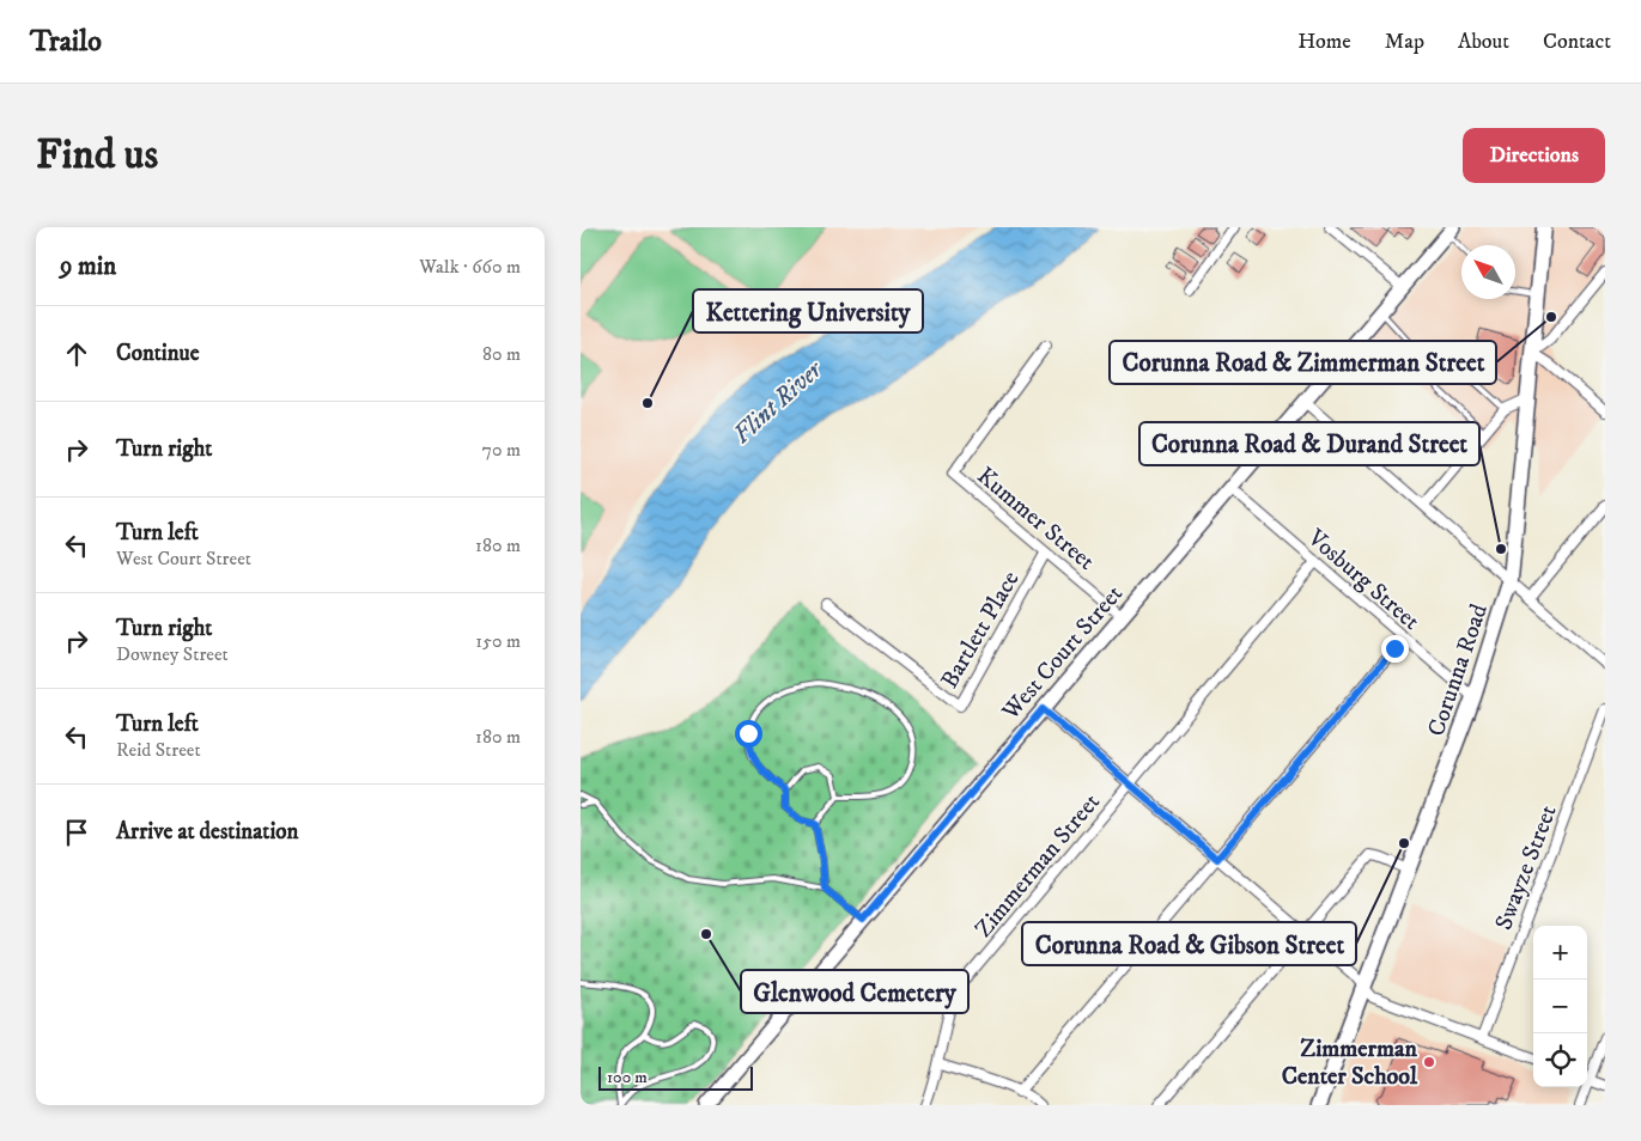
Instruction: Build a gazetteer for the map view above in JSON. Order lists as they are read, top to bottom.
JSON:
{
  "streets": {
    "main road": ["Corunna Road"],
    "street": [
      "Kummer Street",
      "Vosburg Street",
      "Bartlett Place",
      "West Court Street",
      "Zimmerman Street",
      "Swayze Street"
    ]
  },
  "crossings": [
    ["Kummer Street", "Bartlett Place"],
    ["Kummer Street", "West Court Street"],
    ["Vosburg Street", "West Court Street"],
    ["Vosburg Street", "Corunna Road"],
    ["Vosburg Street", "Zimmerman Street"]
  ],
  "water": ["Flint River"],
  "places": [
    "Corunna Road & Zimmerman Street",
    "Kettering University",
    "Corunna Road & Durand Street",
    "Corunna Road & Gibson Street",
    "Glenwood Cemetery",
    "Zimmerman Center School"
  ],
  "scale_bar": "100 m",
  "north": "top left",
  "page": {
    "header": "Trailo",
    "nav": [
      "Home",
      "Map",
      "About",
      "Contact"
    ],
    "buttons": "Directions",
    "title": "Find us",
    "heading": ["9 min", "Walk · 660 m"],
    "list": [
      ["Continue", "80 m"],
      ["Turn right", "70 m"],
      ["Turn left", "West Court Street", "180 m"],
      ["Turn right", "Downey Street", "150 m"],
      ["Turn left", "Reid Street", "180 m"],
      "Arrive at destination"
    ],
    "map_buttons": ["+", "−"],
    "scale": "100 m"
  }
}
